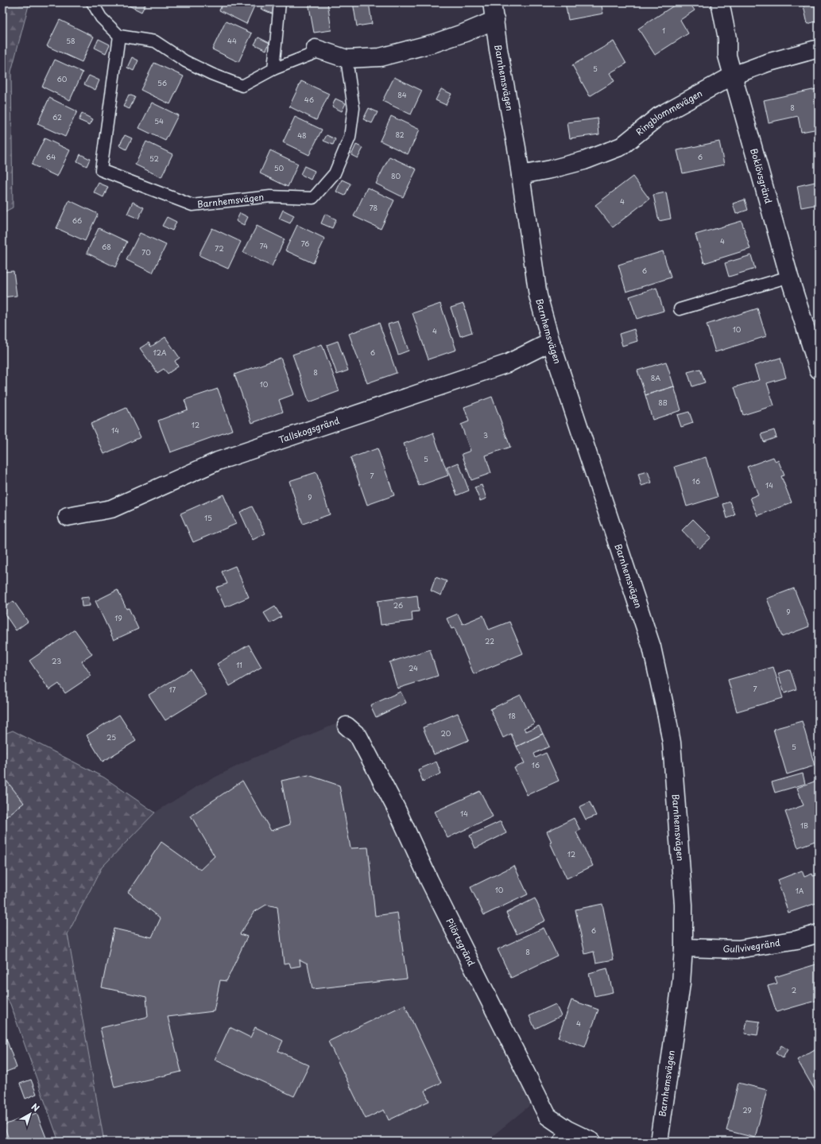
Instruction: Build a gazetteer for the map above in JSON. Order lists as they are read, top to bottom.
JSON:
{
  "streets": {
    "street": [
      "Barnhemsvägen",
      "Ringblommevägen",
      "Boklövsgränd",
      "Tallskogsgränd",
      "Pilörtsgränd",
      "Gullvivegränd"
    ]
  },
  "crossings": [
    ["Barnhemsvägen", "Ringblommevägen"],
    ["Barnhemsvägen", "Tallskogsgränd"],
    ["Barnhemsvägen", "Gullvivegränd"],
    ["Ringblommevägen", "Boklövsgränd"]
  ],
  "house_numbers": [
    "1",
    "58",
    "44",
    "5",
    "60",
    "56",
    "84",
    "46",
    "8",
    "62",
    "54",
    "82",
    "48",
    "64",
    "6",
    "52",
    "50",
    "80",
    "4",
    "78",
    "66",
    "4",
    "76",
    "74",
    "68",
    "72",
    "70",
    "6",
    "10",
    "4",
    "12A",
    "6",
    "8",
    "8A",
    "10",
    "8B",
    "12",
    "14",
    "3",
    "5",
    "7",
    "16",
    "14",
    "9",
    "15",
    "26",
    "9",
    "19",
    "22",
    "23",
    "11",
    "24",
    "7",
    "17",
    "18",
    "20",
    "25",
    "5",
    "16",
    "14",
    "1B",
    "12",
    "10",
    "1A",
    "6",
    "8",
    "2",
    "4",
    "29"
  ],
  "north": "top right"
}
